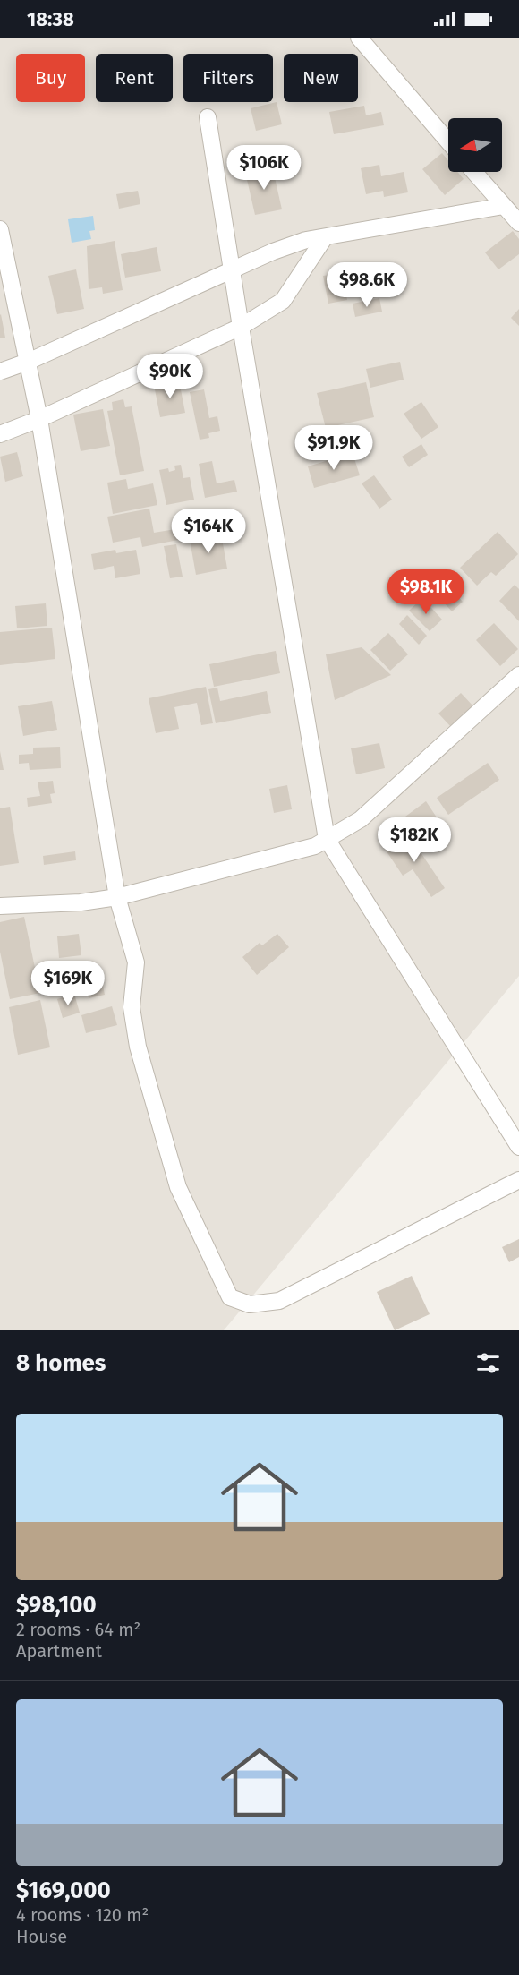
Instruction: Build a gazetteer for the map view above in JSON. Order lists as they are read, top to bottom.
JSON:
{
  "north": "left",
  "page": {
    "status": "18:38",
    "chip": [
      "Buy",
      "Rent",
      "Filters",
      "New"
    ],
    "price": [
      "$106K",
      "$98.6K",
      "$90K",
      "$91.9K",
      "$164K",
      "$98.1K",
      "$182K",
      "$169K"
    ],
    "heading": "8 homes",
    "list": [
      {
        "name": "$98,100",
        "note": "2 rooms · 64 m² · Apartment"
      },
      {
        "name": "$169,000",
        "note": "4 rooms · 120 m² · House"
      }
    ]
  }
}
